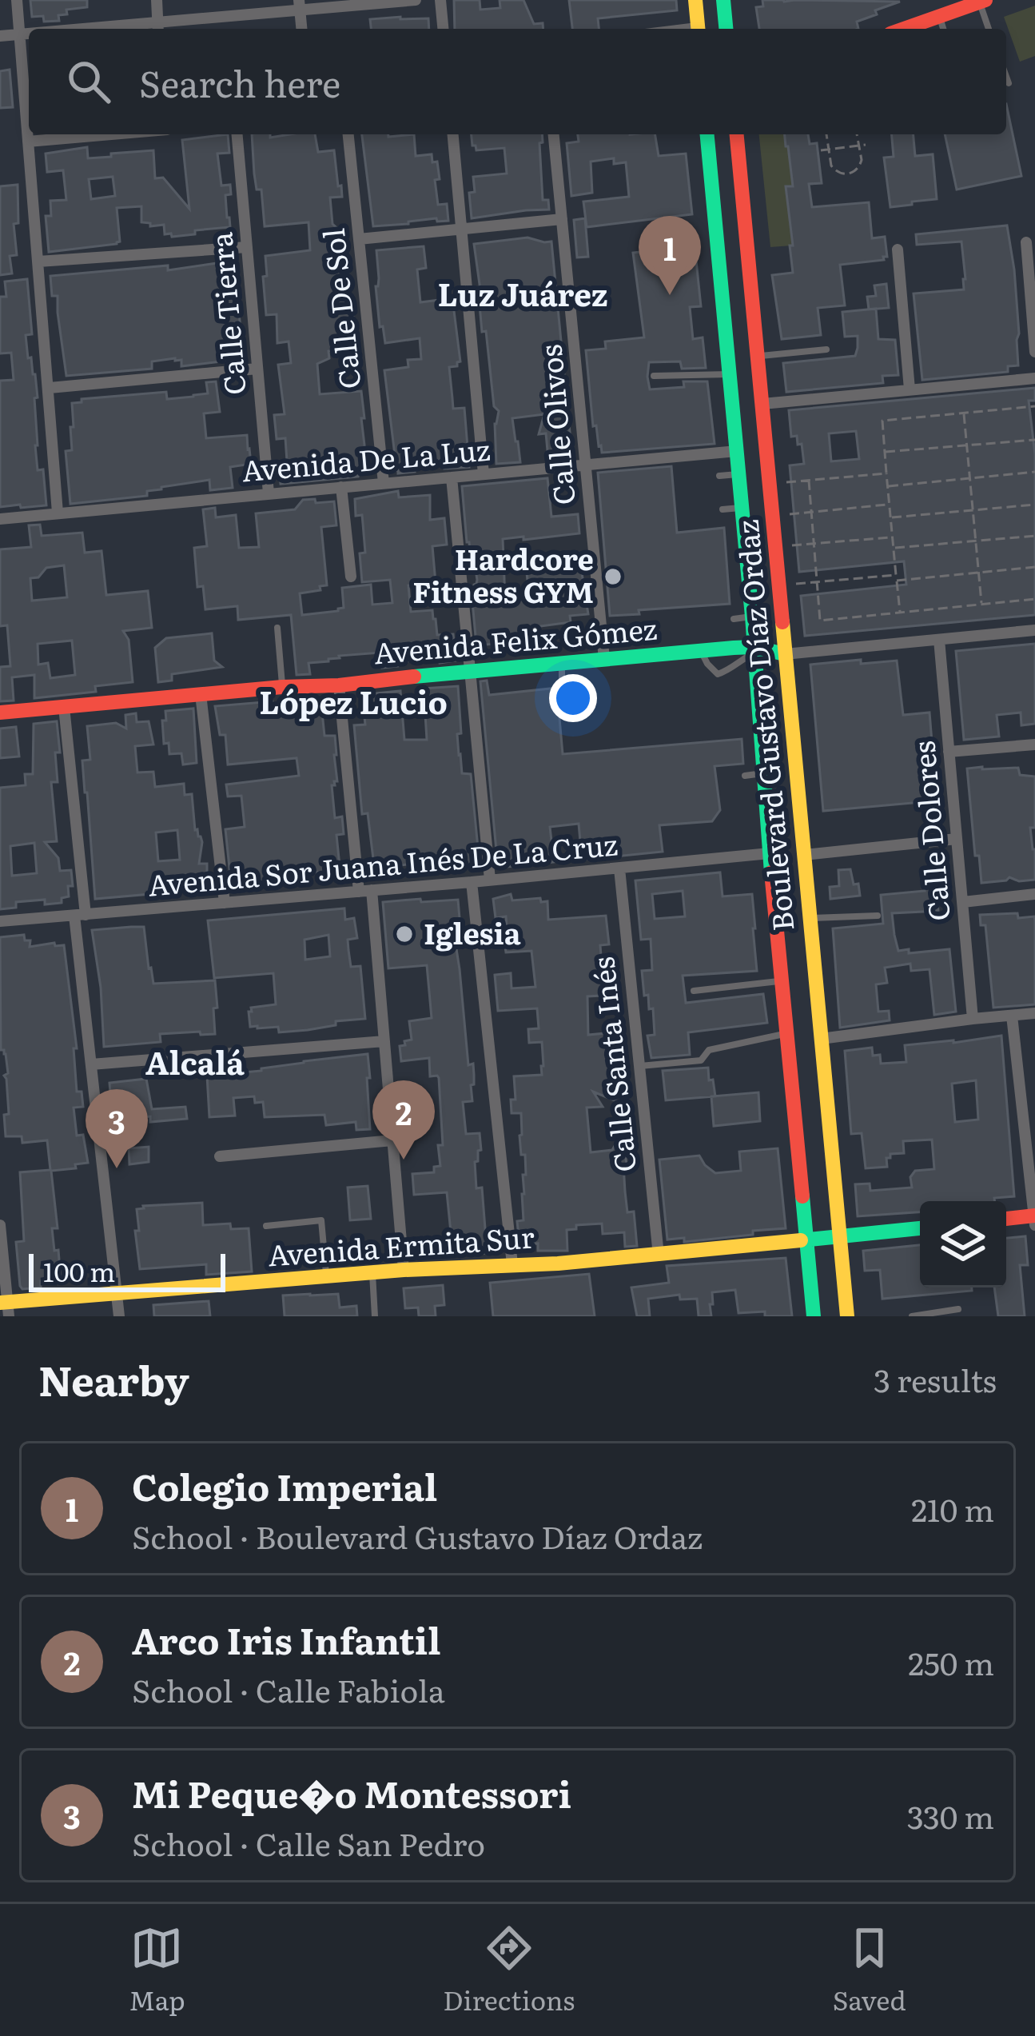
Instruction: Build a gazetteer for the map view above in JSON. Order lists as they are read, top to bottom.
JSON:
{
  "streets": {
    "main road": ["Avenida Felix Gómez", "Boulevard Gustavo Díaz Ordaz", "Avenida Ermita Sur"],
    "street": [
      "Calle De Sol",
      "Calle Tierra",
      "Calle Olivos",
      "Avenida De La Luz",
      "Calle Dolores",
      "Avenida Sor Juana Inés De La Cruz",
      "Calle Santa Inés"
    ]
  },
  "crossings": [
    ["Calle De Sol", "Avenida De La Luz"],
    ["Calle Tierra", "Avenida De La Luz"],
    ["Calle Olivos", "Avenida De La Luz"],
    ["Calle Olivos", "Avenida Felix Gómez"],
    ["Avenida De La Luz", "Boulevard Gustavo Díaz Ordaz"],
    ["Avenida Felix Gómez", "Boulevard Gustavo Díaz Ordaz"],
    ["Avenida Felix Gómez", "Calle Dolores"],
    ["Boulevard Gustavo Díaz Ordaz", "Avenida Sor Juana Inés De La Cruz"],
    ["Boulevard Gustavo Díaz Ordaz", "Avenida Ermita Sur"],
    ["Avenida Sor Juana Inés De La Cruz", "Calle Santa Inés"],
    ["Calle Santa Inés", "Avenida Ermita Sur"]
  ],
  "districts": ["Luz Juárez", "López Lucio", "Alcalá"],
  "places": ["Hardcore Fitness GYM", "Iglesia"],
  "scale_bar": "100 m",
  "page": {
    "search": "Search here",
    "pins": ["1", "2", "3"],
    "scale": "100 m",
    "heading": ["Nearby", "3 results"],
    "list": [
      {
        "mark": "1",
        "name": "Colegio Imperial",
        "note": "School · Boulevard Gustavo Díaz Ordaz",
        "value": "210 m"
      },
      {
        "mark": "2",
        "name": "Arco Iris Infantil",
        "note": "School · Calle Fabiola",
        "value": "250 m"
      },
      {
        "mark": "3",
        "name": "Mi Peque�o Montessori",
        "note": "School · Calle San Pedro",
        "value": "330 m"
      }
    ],
    "nav": ["Map", "Directions", "Saved"]
  }
}
